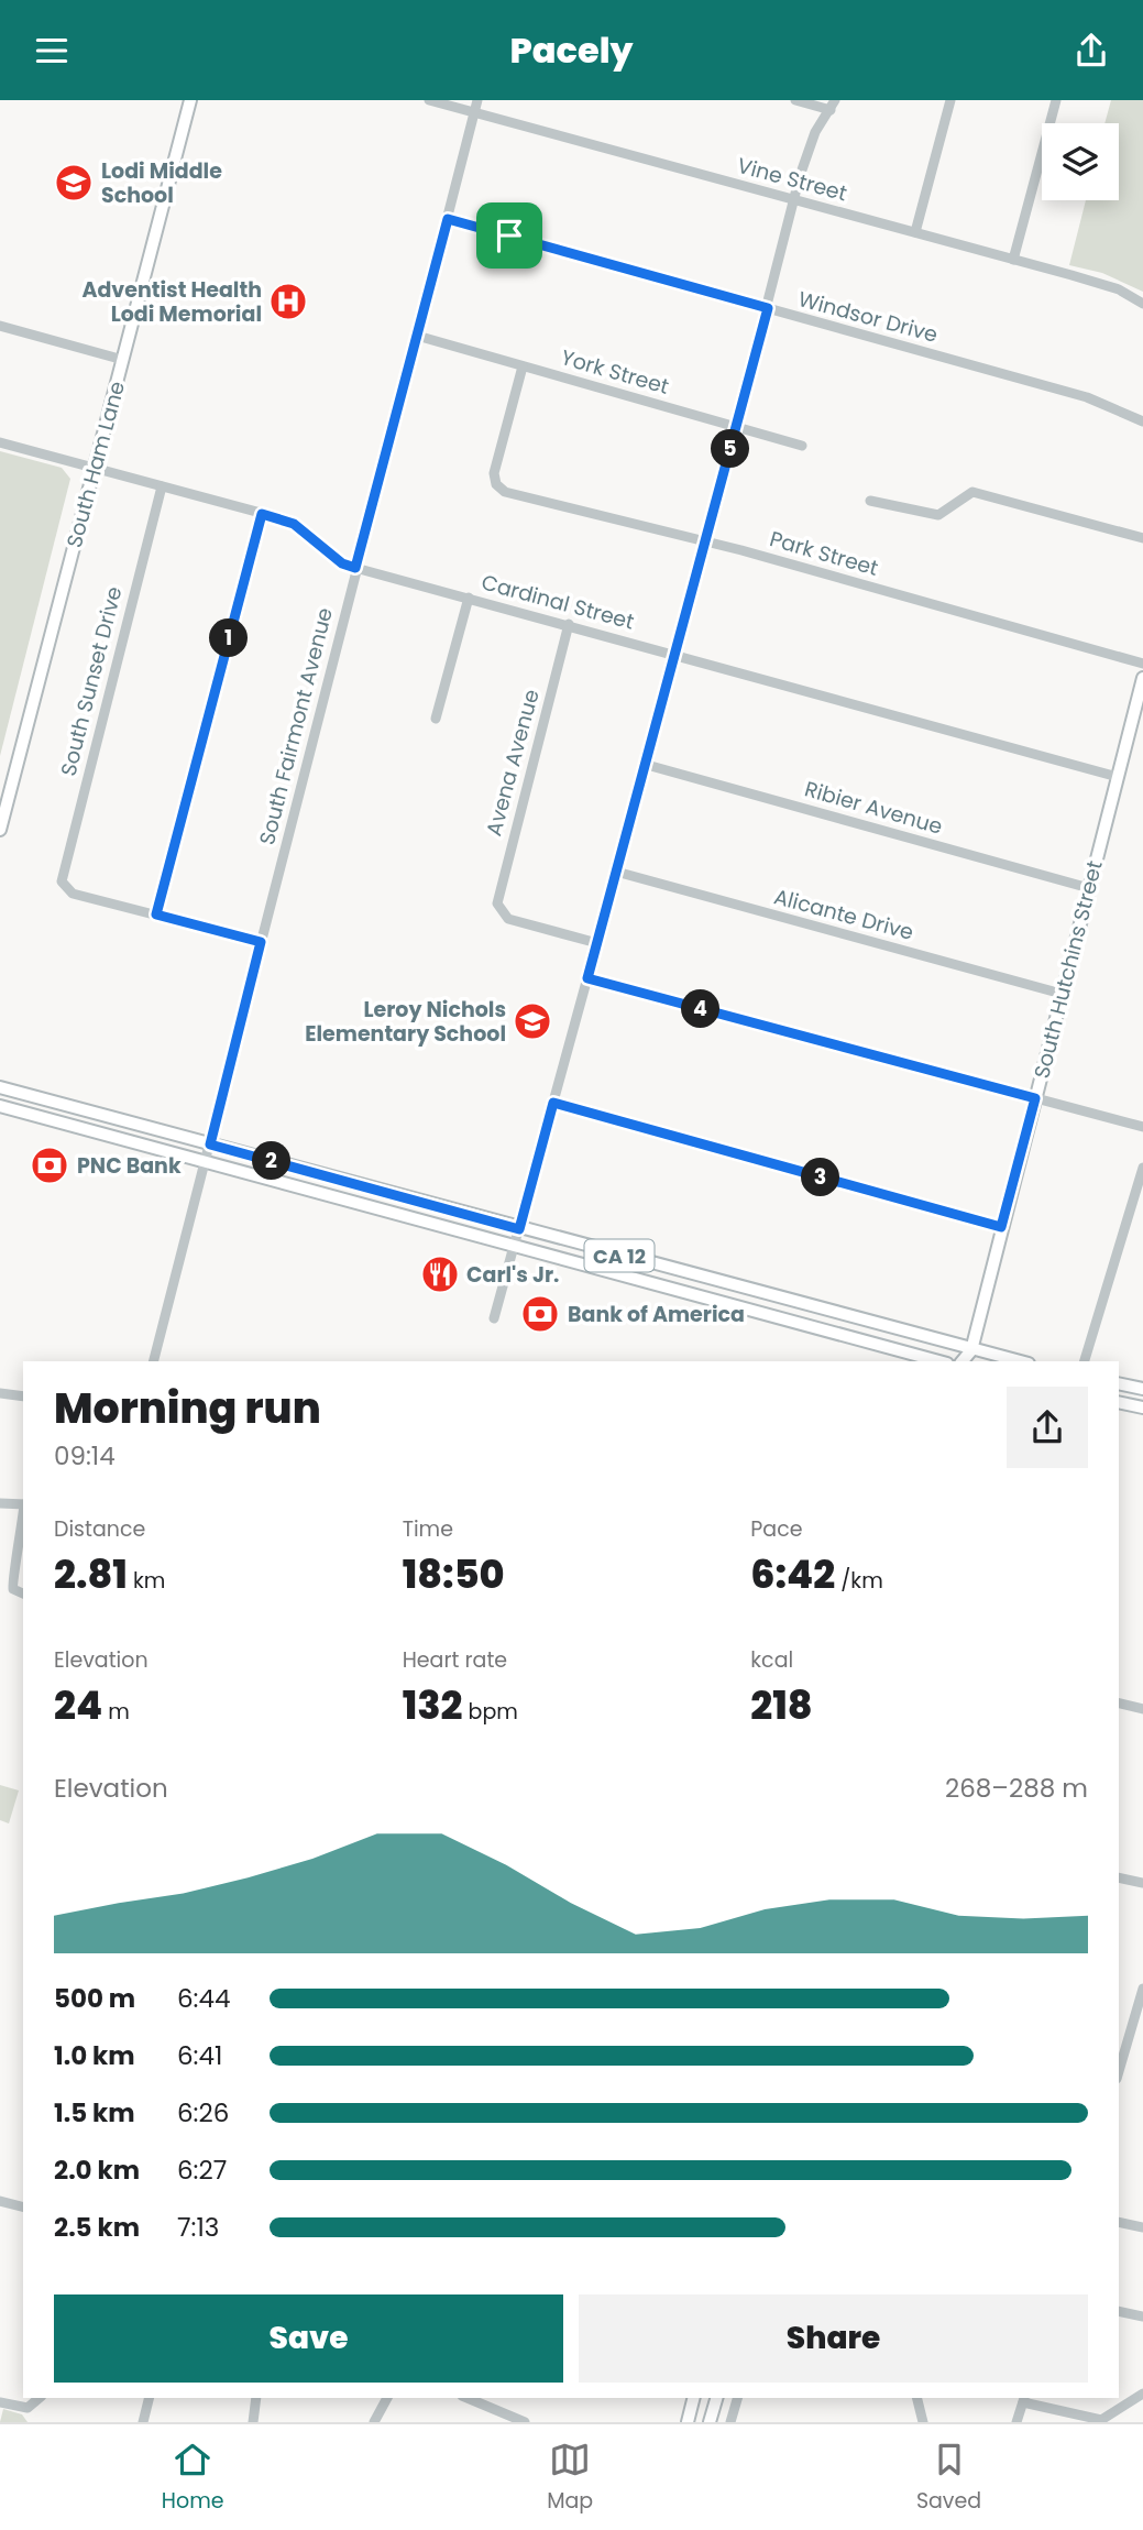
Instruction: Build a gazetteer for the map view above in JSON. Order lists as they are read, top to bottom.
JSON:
{
  "streets": {
    "main road": ["South Ham Lane", "South Hutchins Street", "CA 12"],
    "street": [
      "Vine Street",
      "Windsor Drive",
      "York Street",
      "Park Street",
      "Cardinal Street",
      "South Sunset Drive",
      "South Fairmont Avenue",
      "Avena Avenue",
      "Ribier Avenue",
      "Alicante Drive"
    ]
  },
  "crossings": [
    ["Vine Street", "South Fairmont Avenue"],
    ["Windsor Drive", "South Fairmont Avenue"],
    ["York Street", "Park Street"],
    ["York Street", "South Fairmont Avenue"],
    ["South Ham Lane", "Cardinal Street"],
    ["Cardinal Street", "South Sunset Drive"],
    ["Cardinal Street", "South Fairmont Avenue"],
    ["Cardinal Street", "Avena Avenue"],
    ["Cardinal Street", "South Hutchins Street"],
    ["South Fairmont Avenue", "CA 12"],
    ["Ribier Avenue", "South Hutchins Street"],
    ["Alicante Drive", "South Hutchins Street"],
    ["South Hutchins Street", "CA 12"]
  ],
  "places": {
    "school or university": ["Lodi Middle School", "Leroy Nichols Elementary School"],
    "hospital": ["Adventist Health Lodi Memorial"],
    "bank": ["PNC Bank", "Bank of America"],
    "restaurant": ["Carl's Jr."]
  },
  "page": {
    "header": "Pacely",
    "pins": [
      "5",
      "1",
      "4",
      "2",
      "3"
    ],
    "heading": ["Morning run", "09:14"],
    "stats": [
      ["Distance", "2.81 km"],
      ["Time", "18:50"],
      ["Pace", "6:42 /km"],
      ["Elevation", "24 m"],
      ["Heart rate", "132 bpm"],
      ["kcal", "218"]
    ],
    "chart": ["Elevation", "268–288 m"],
    "list": [
      {
        "name": "500 m",
        "note": "6:44"
      },
      {
        "name": "1.0 km",
        "note": "6:41"
      },
      {
        "name": "1.5 km",
        "note": "6:26"
      },
      {
        "name": "2.0 km",
        "note": "6:27"
      },
      {
        "name": "2.5 km",
        "note": "7:13"
      }
    ],
    "buttons": ["Save", "Share"],
    "tabs": ["Home", "Map", "Saved"]
  }
}
